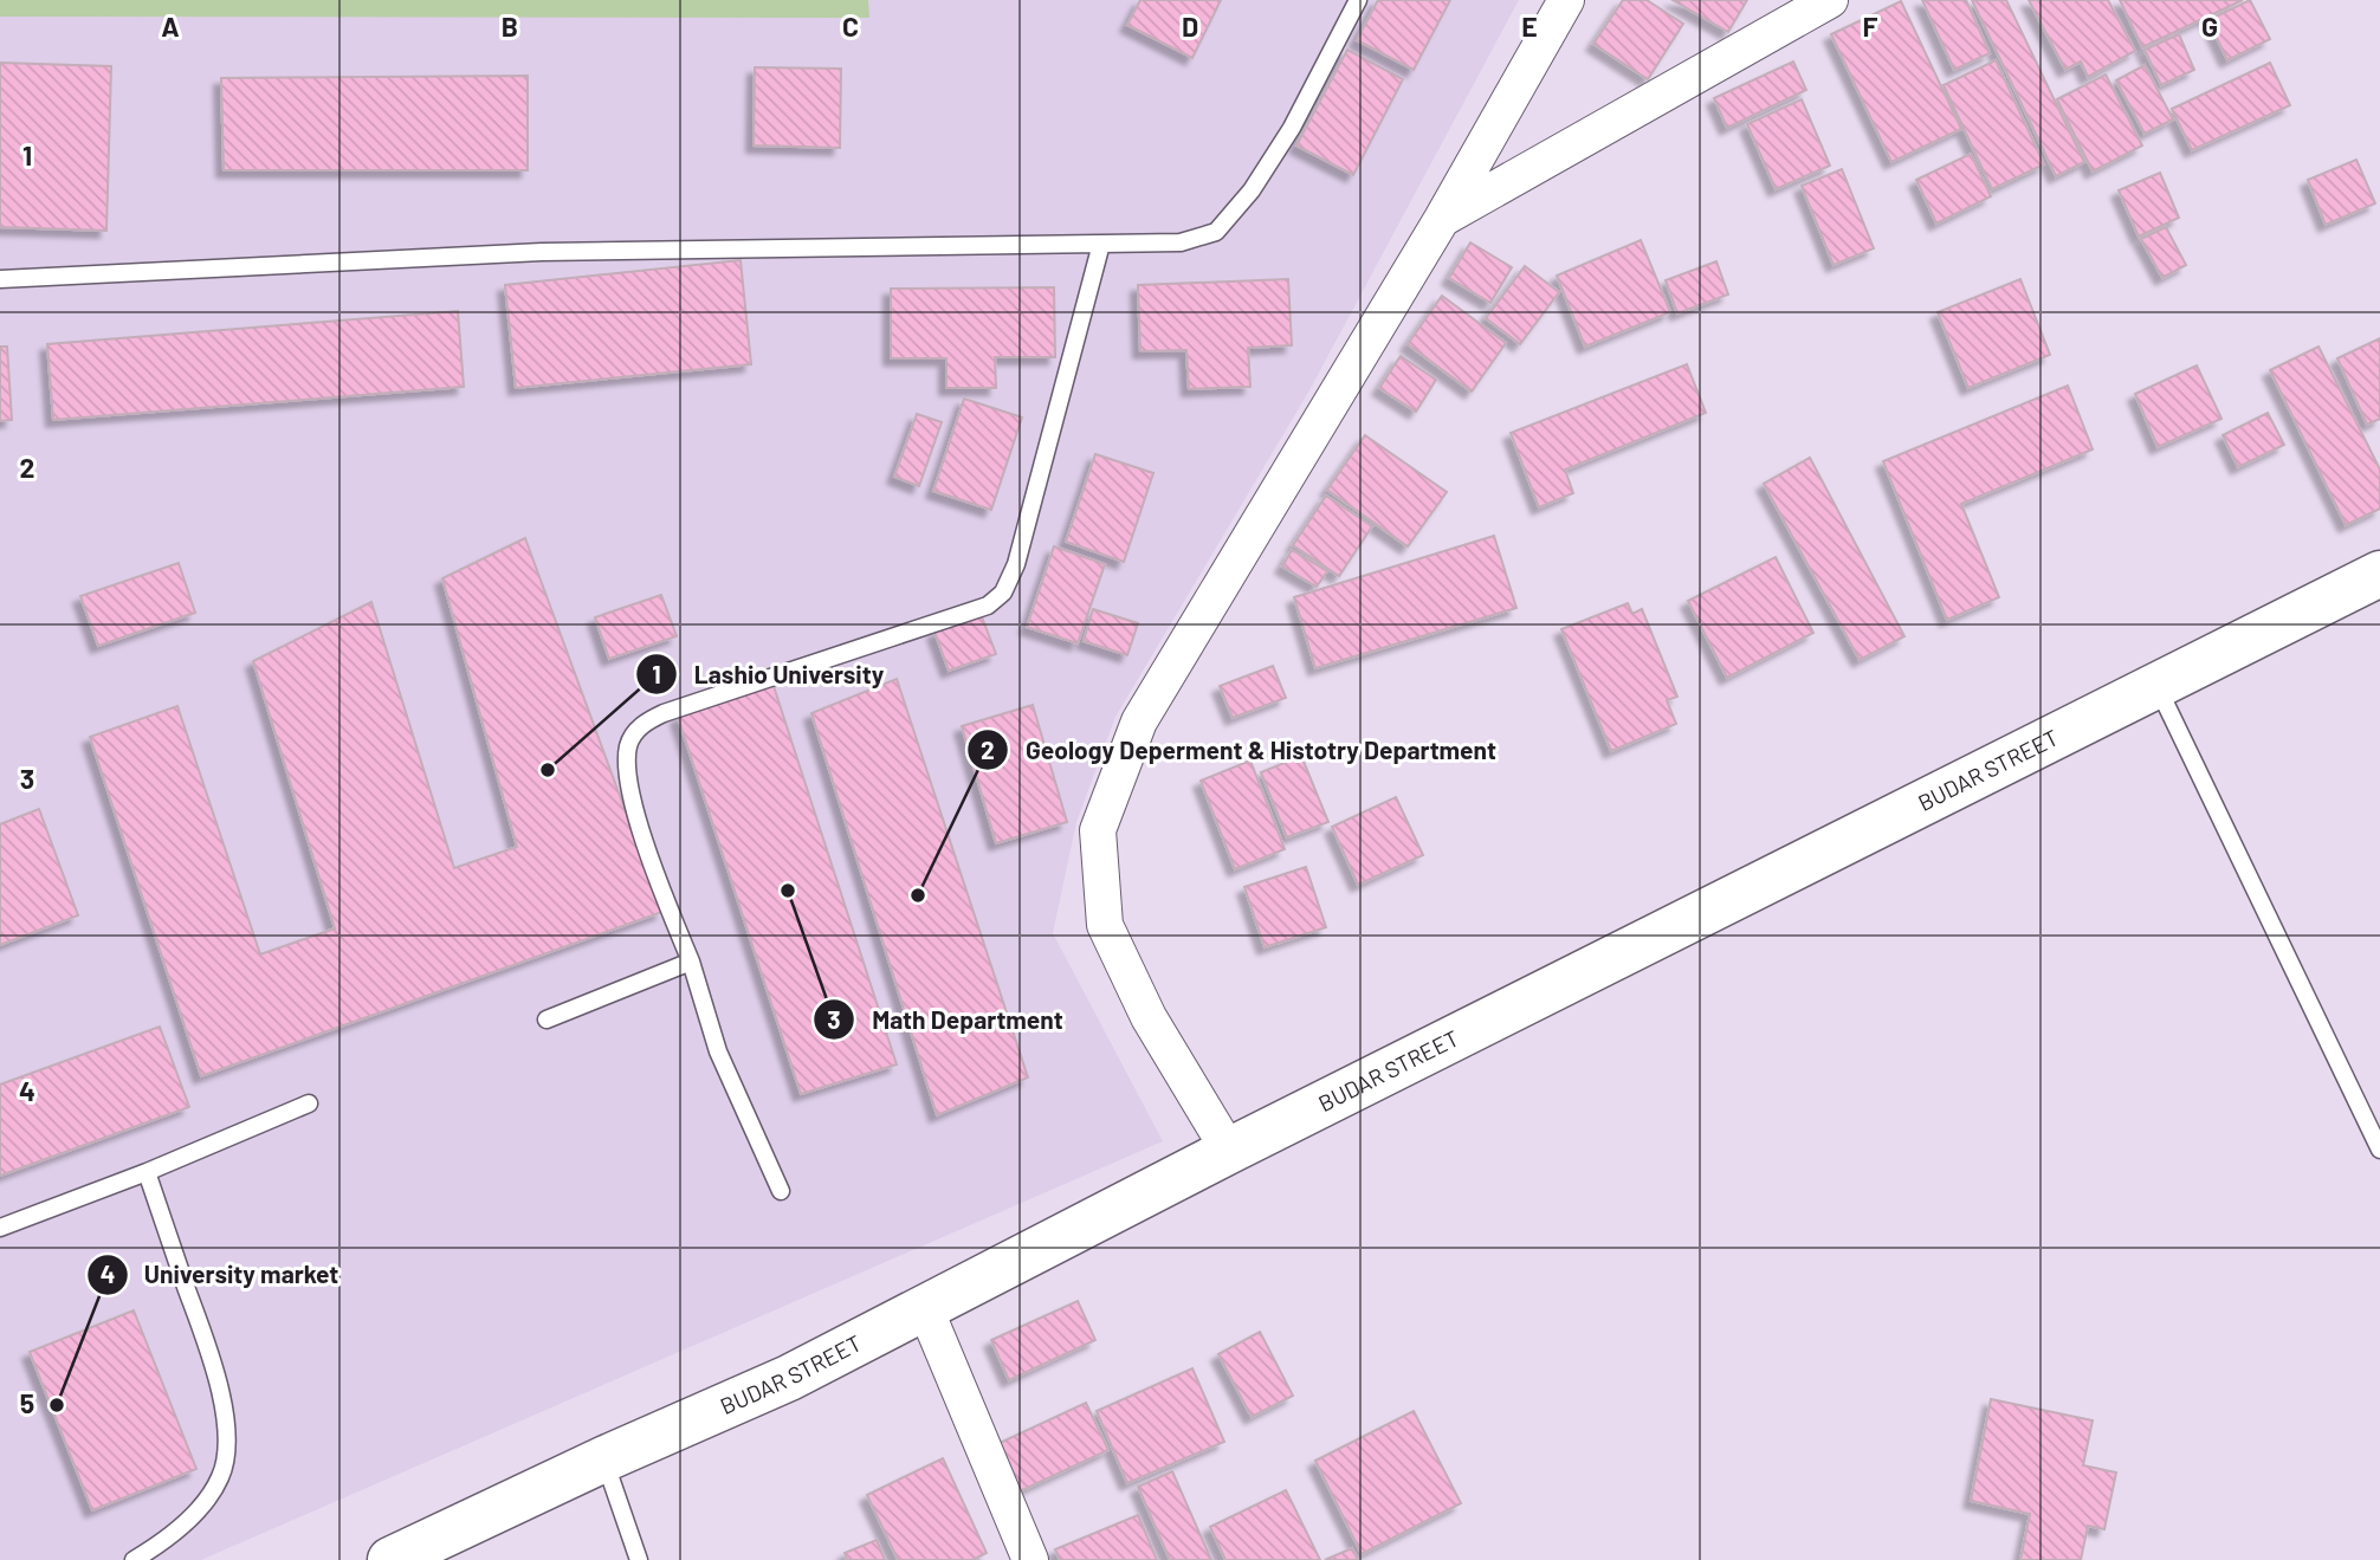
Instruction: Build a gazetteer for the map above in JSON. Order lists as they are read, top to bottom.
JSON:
{
  "streets": {
    "main road": ["BUDAR STREET"]
  },
  "places": [
    "Lashio University",
    "Math Department",
    "Geology Deperment & Histotry Department",
    "University market"
  ],
  "grid": {
    "columns": [
      "A",
      "B",
      "C",
      "D",
      "E",
      "F",
      "G"
    ],
    "rows": [
      "1",
      "2",
      "3",
      "4",
      "5"
    ]
  }
}
